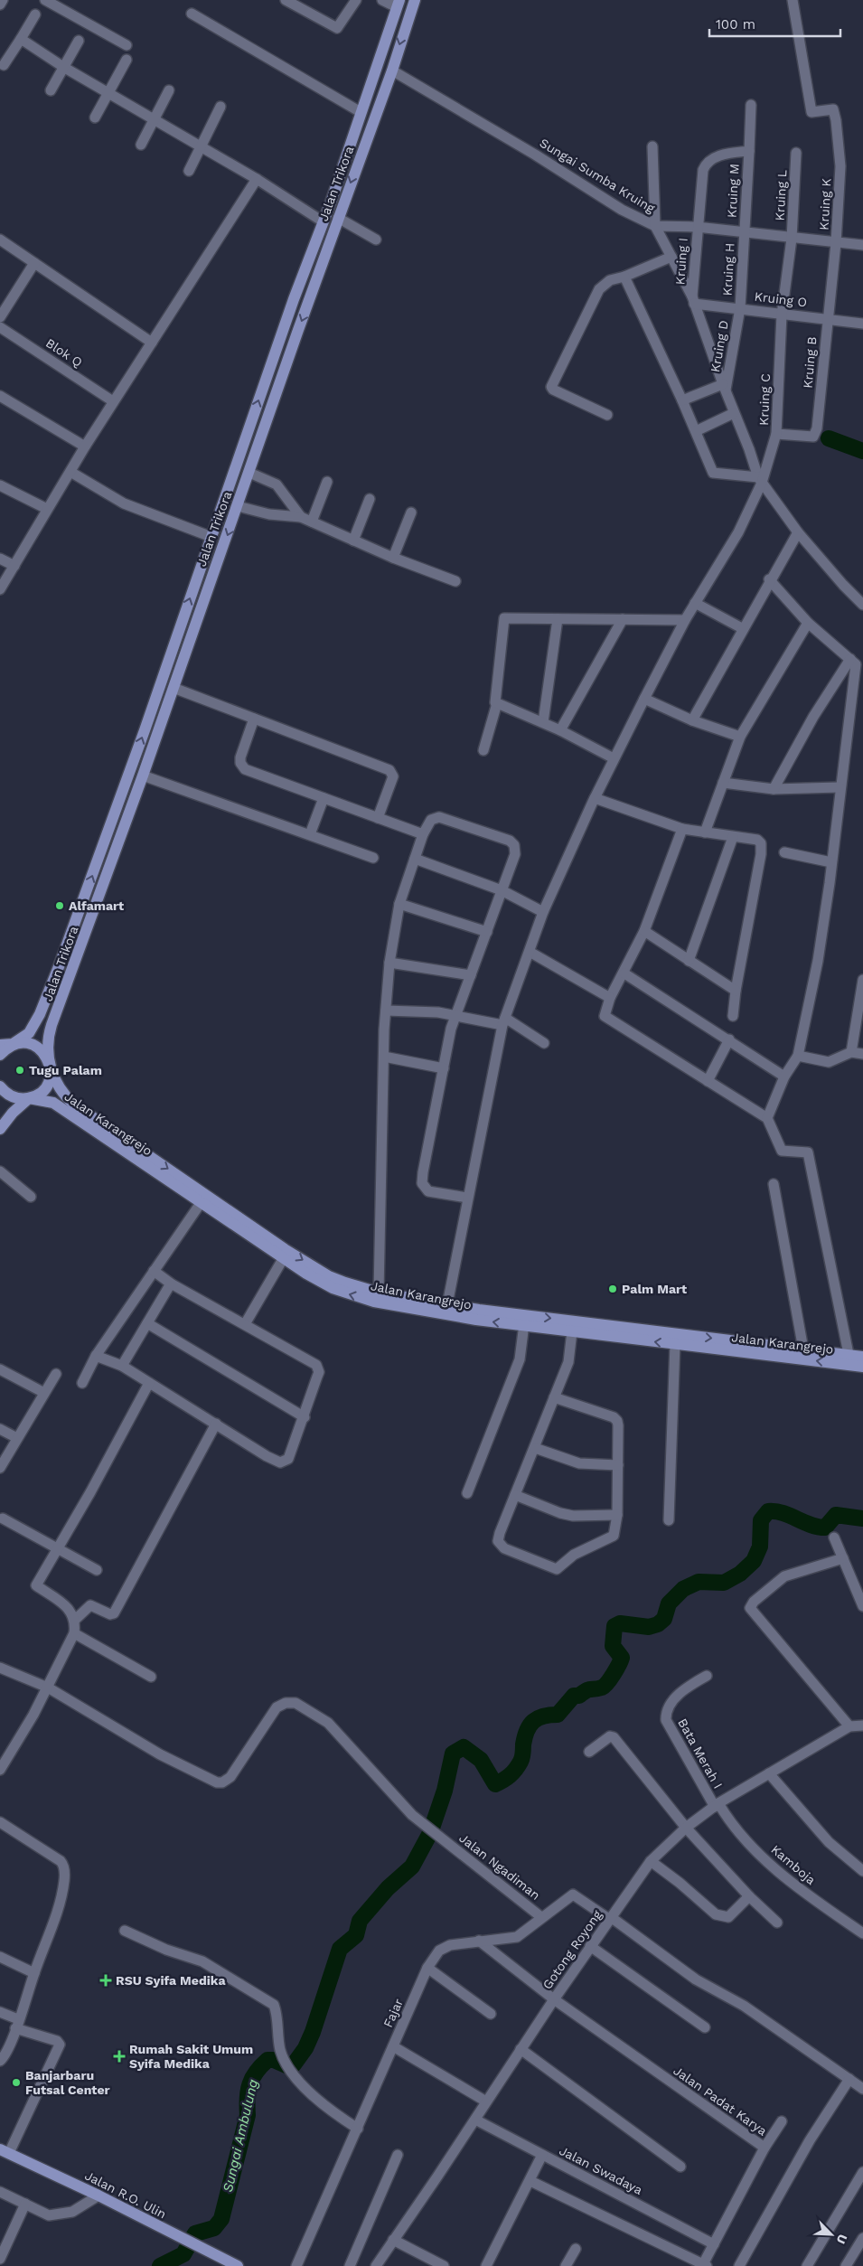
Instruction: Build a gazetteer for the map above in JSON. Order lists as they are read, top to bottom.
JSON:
{
  "streets": {
    "main road": ["Jalan Trikora", "Jalan Karangrejo", "Jalan R.O. Ulin"],
    "street": [
      "Sungai Sumba Kruing",
      "Kruing M",
      "Kruing L",
      "Kruing K",
      "Kruing I",
      "Kruing H",
      "Kruing O",
      "Kruing D",
      "Blok Q",
      "Kruing B",
      "Kruing C",
      "Bata Merah I",
      "Kamboja",
      "Jalan Ngadiman",
      "Gotong Royong",
      "Fajar",
      "Jalan Padat Karya",
      "Jalan Swadaya"
    ]
  },
  "crossings": [
    ["Sungai Sumba Kruing", "Jalan Trikora"],
    ["Sungai Sumba Kruing", "Kruing M"],
    ["Sungai Sumba Kruing", "Kruing L"],
    ["Sungai Sumba Kruing", "Kruing K"],
    ["Sungai Sumba Kruing", "Kruing I"],
    ["Sungai Sumba Kruing", "Kruing H"],
    ["Jalan Trikora", "Jalan Karangrejo"],
    ["Kruing M", "Kruing I"],
    ["Kruing M", "Kruing H"],
    ["Kruing L", "Kruing O"],
    ["Kruing L", "Kruing C"],
    ["Kruing K", "Kruing O"],
    ["Kruing K", "Kruing B"],
    ["Kruing I", "Kruing O"],
    ["Kruing H", "Kruing O"],
    ["Kruing H", "Kruing D"],
    ["Kruing O", "Kruing D"],
    ["Kruing O", "Kruing B"],
    ["Kruing O", "Kruing C"],
    ["Kruing B", "Kruing C"],
    ["Kruing C", "Jalan Karangrejo"],
    ["Bata Merah I", "Kamboja"],
    ["Bata Merah I", "Gotong Royong"],
    ["Kamboja", "Gotong Royong"],
    ["Jalan Ngadiman", "Fajar"],
    ["Gotong Royong", "Fajar"],
    ["Gotong Royong", "Jalan Padat Karya"],
    ["Gotong Royong", "Jalan Swadaya"],
    ["Fajar", "Jalan Padat Karya"],
    ["Jalan Padat Karya", "Jalan Swadaya"]
  ],
  "water": ["Sungai Ambulung"],
  "places": {
    "other": [
      "Alfamart",
      "Tugu Palam",
      "Palm Mart",
      "Banjarbaru Futsal Center"
    ],
    "health": ["RSU Syifa Medika", "Rumah Sakit Umum Syifa Medika"]
  },
  "scale_bar": "100 m",
  "north": "bottom right"
}
